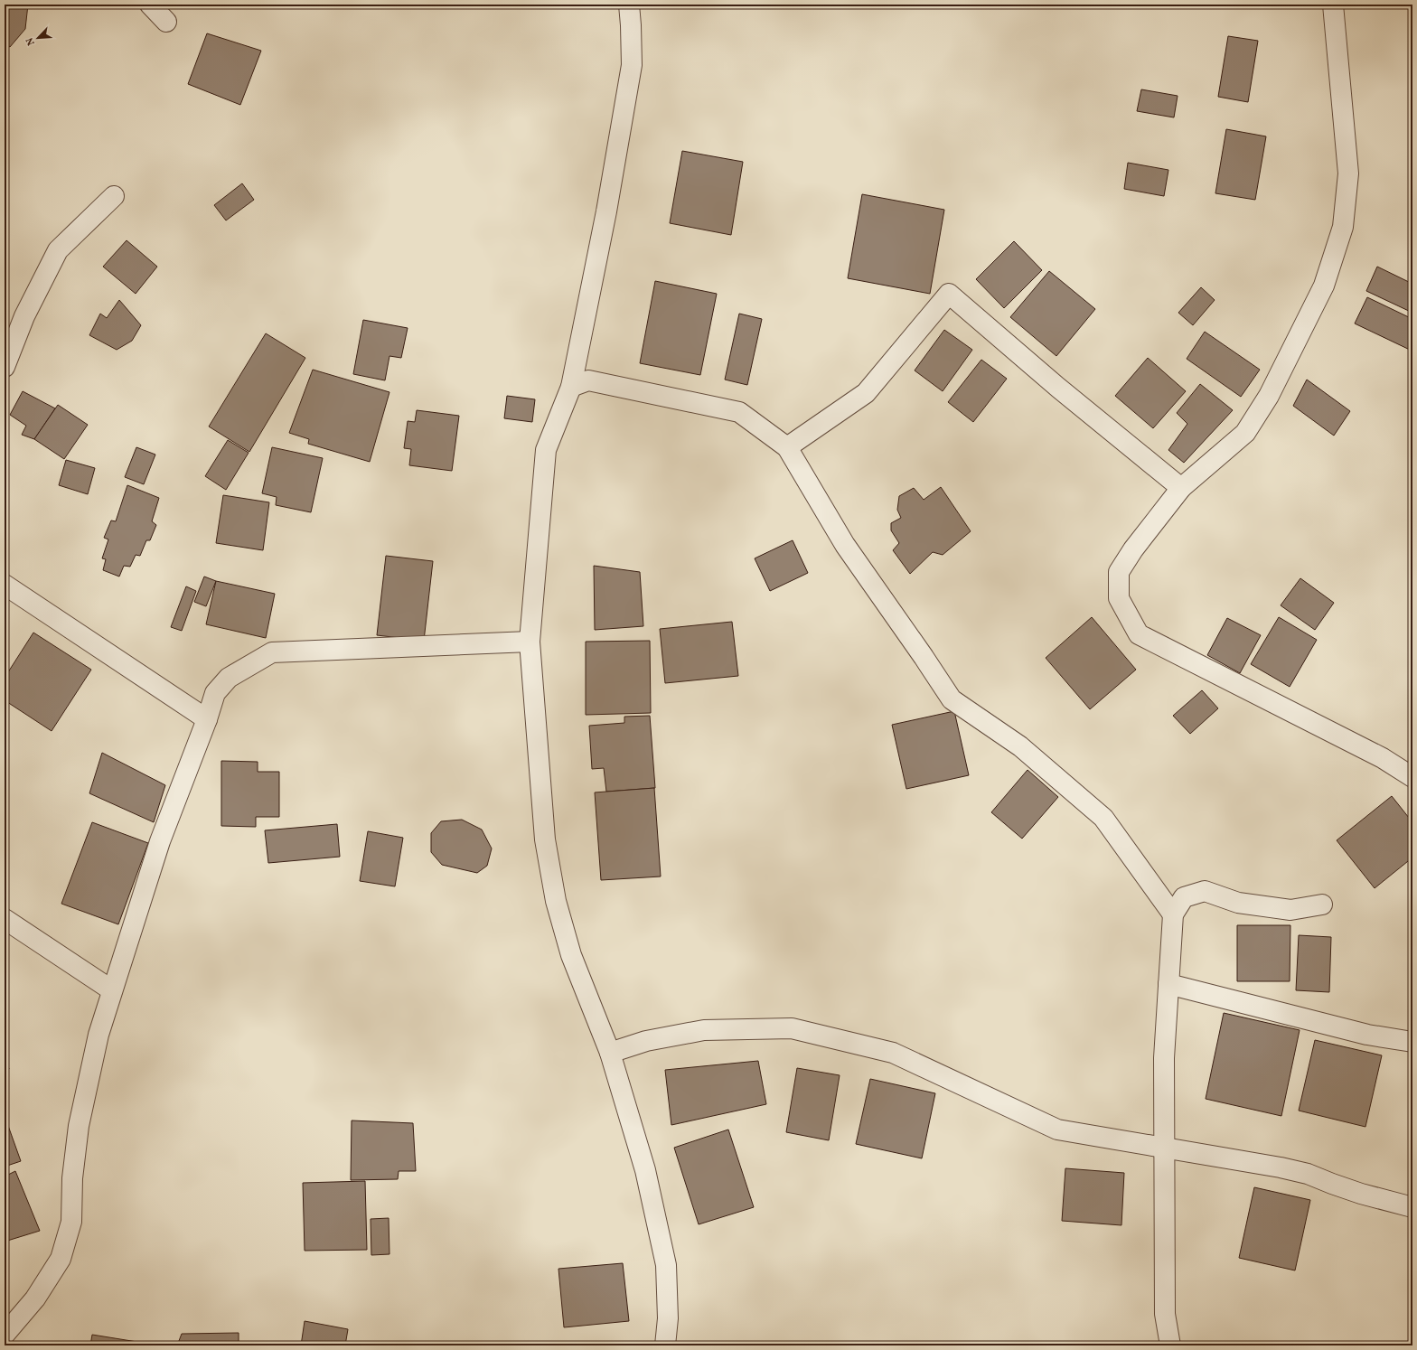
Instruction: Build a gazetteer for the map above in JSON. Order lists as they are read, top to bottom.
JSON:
{
  "north": "bottom left"
}
